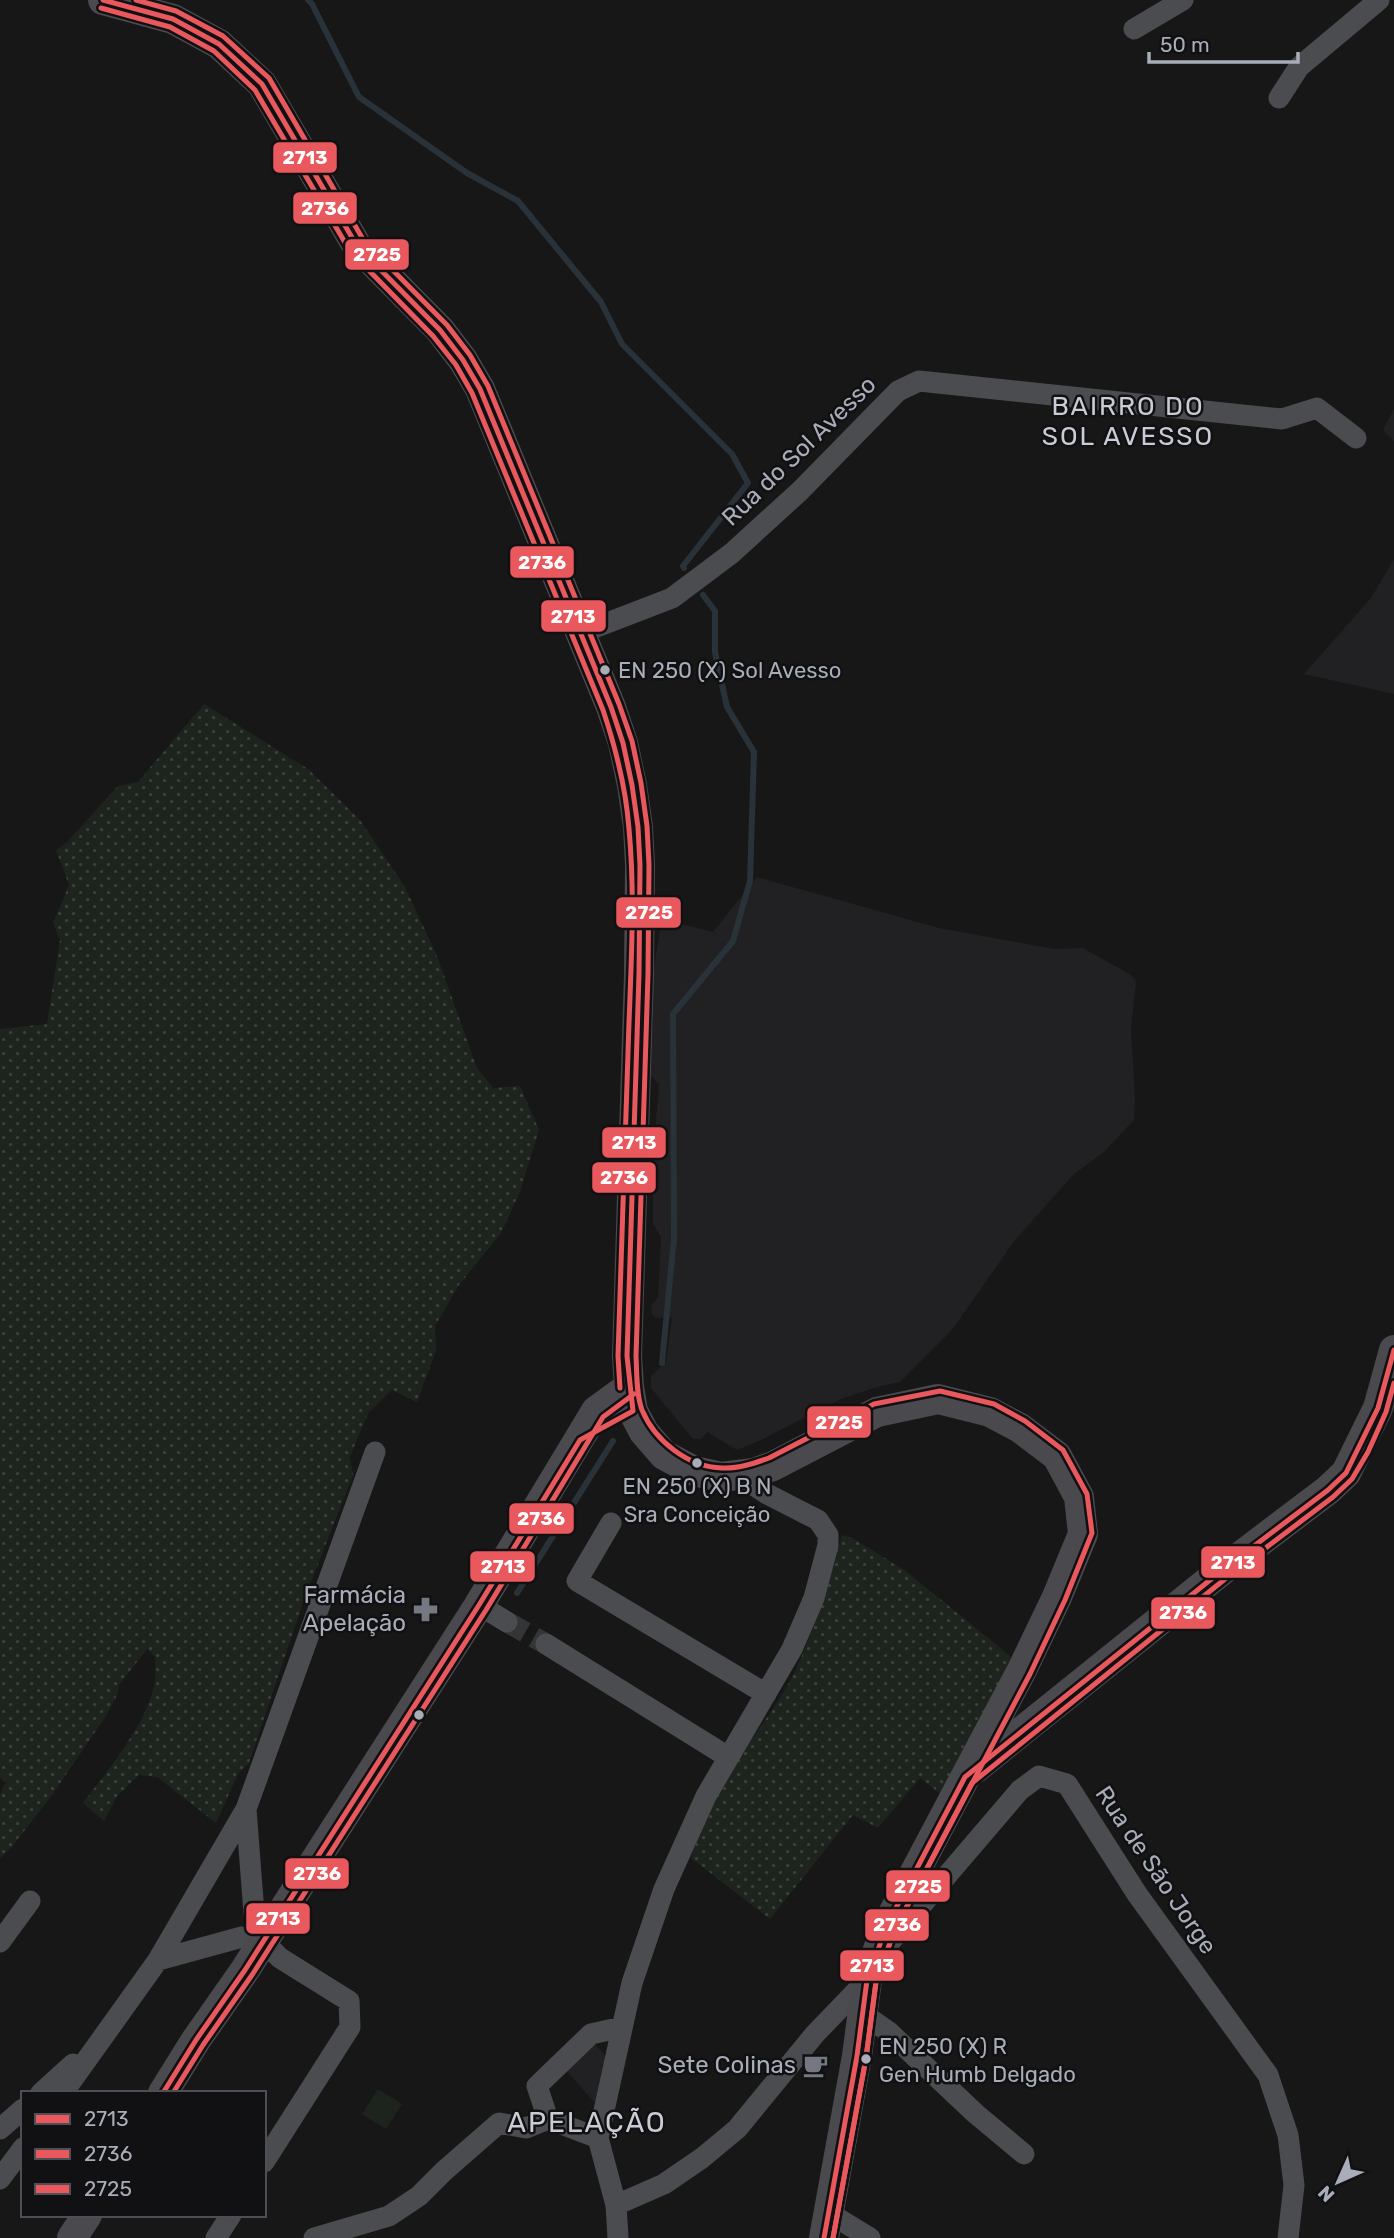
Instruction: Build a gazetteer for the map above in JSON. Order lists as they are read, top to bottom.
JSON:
{
  "streets": {
    "street": ["Rua do Sol Avesso", "Rua de São Jorge"]
  },
  "districts": ["BAIRRO DO SOL AVESSO", "APELAÇÃO"],
  "places": {
    "other": ["EN 250 (X) Sol Avesso", "EN 250 (X) B N Sra Conceição", "EN 250 (X) R Gen Humb Delgado"],
    "pharmacy": ["Farmácia Apelação"],
    "cafe": ["Sete Colinas"]
  },
  "lines": ["transit line 2713", "transit line 2725", "transit line 2736"],
  "legend": ["2713", "2736", "2725"],
  "scale_bar": "50 m",
  "north": "bottom left"
}
